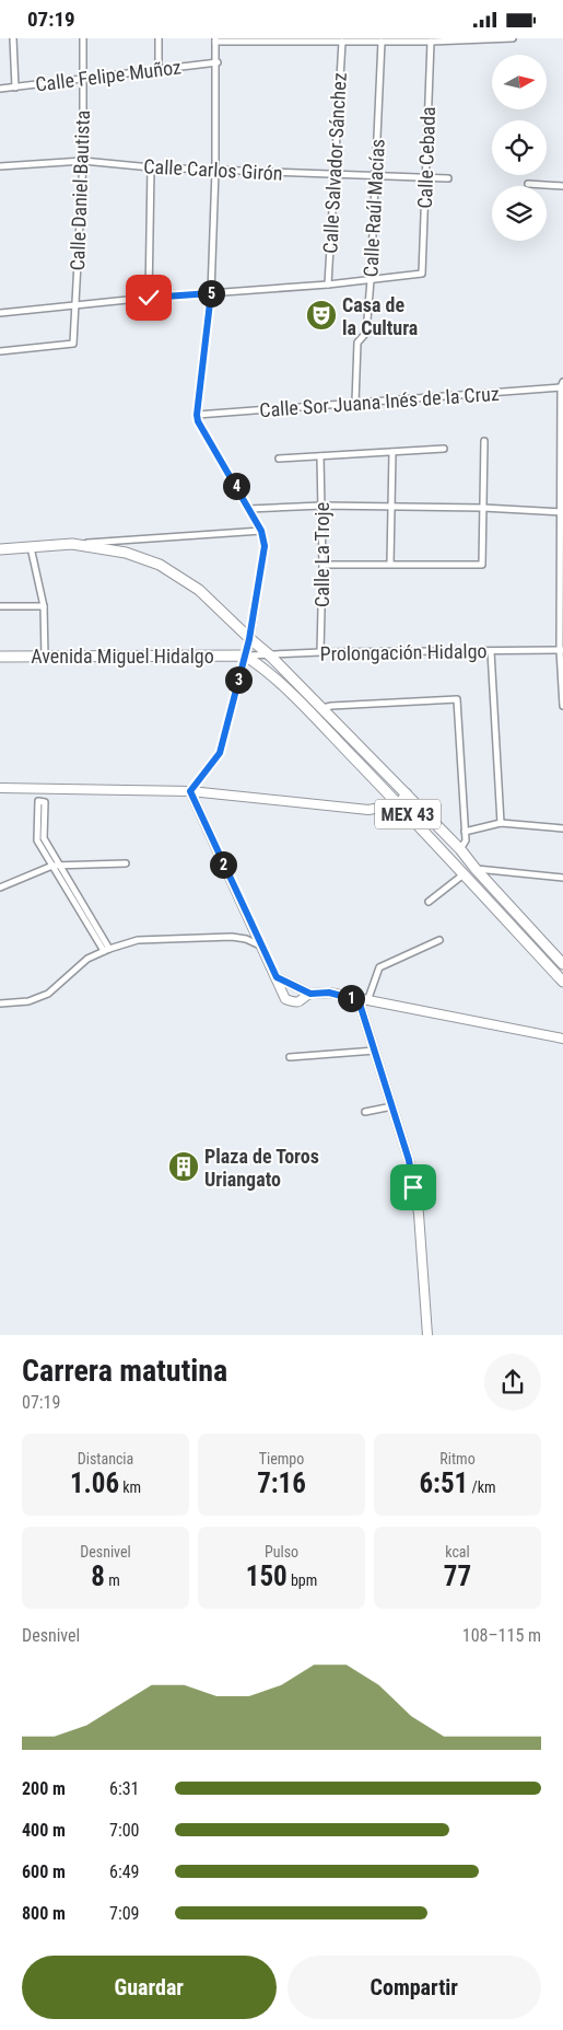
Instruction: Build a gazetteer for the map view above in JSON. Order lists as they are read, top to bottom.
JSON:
{
  "streets": {
    "main road": ["Avenida Miguel Hidalgo", "MEX 43"],
    "street": [
      "Calle Felipe Muñoz",
      "Calle Cebada",
      "Calle Salvador Sánchez",
      "Calle Carlos Girón",
      "Calle Daniel Bautista",
      "Calle Raúl Macías",
      "Calle Sor Juana Inés de la Cruz",
      "Calle La Troje",
      "Prolongación Hidalgo"
    ]
  },
  "crossings": [
    ["Calle Felipe Muñoz", "Calle Daniel Bautista"],
    ["Calle Cebada", "Calle Carlos Girón"],
    ["Calle Cebada", "Calle Raúl Macías"],
    ["Calle Salvador Sánchez", "Calle Carlos Girón"],
    ["Calle Carlos Girón", "Calle Daniel Bautista"],
    ["Calle Carlos Girón", "Calle Raúl Macías"],
    ["Calle Raúl Macías", "Calle Sor Juana Inés de la Cruz"],
    ["Calle La Troje", "Prolongación Hidalgo"],
    ["Prolongación Hidalgo", "Avenida Miguel Hidalgo"],
    ["Prolongación Hidalgo", "MEX 43"],
    ["Avenida Miguel Hidalgo", "MEX 43"]
  ],
  "places": {
    "theatre": ["Casa de la Cultura"],
    "building": ["Plaza de Toros Uriangato"]
  },
  "north": "right",
  "page": {
    "status": "07:19",
    "pins": [
      "5",
      "4",
      "3",
      "2",
      "1"
    ],
    "heading": ["Carrera matutina", "07:19"],
    "stats": [
      ["Distancia", "1.06 km"],
      ["Tiempo", "7:16"],
      ["Ritmo", "6:51 /km"],
      ["Desnivel", "8 m"],
      ["Pulso", "150 bpm"],
      ["kcal", "77"]
    ],
    "chart": ["Desnivel", "108–115 m"],
    "list": [
      {
        "name": "200 m",
        "note": "6:31"
      },
      {
        "name": "400 m",
        "note": "7:00"
      },
      {
        "name": "600 m",
        "note": "6:49"
      },
      {
        "name": "800 m",
        "note": "7:09"
      }
    ],
    "buttons": ["Guardar", "Compartir"]
  }
}
